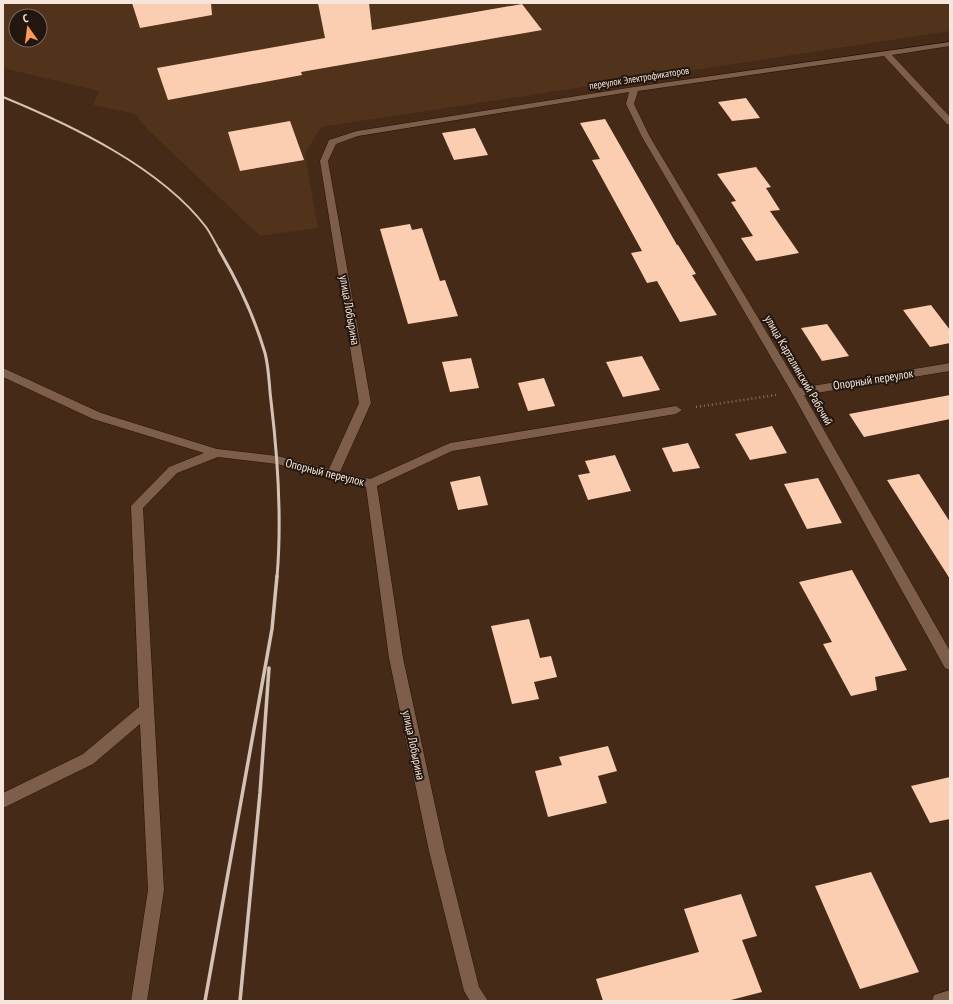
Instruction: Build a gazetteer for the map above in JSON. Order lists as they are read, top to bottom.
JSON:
{
  "streets": {
    "street": [
      "переулок Электрофикаторов",
      "улица Лобырина",
      "улица Карталинский Рабочий",
      "Опорный переулок"
    ]
  },
  "crossings": [
    ["переулок Электрофикаторов", "улица Лобырина"],
    ["переулок Электрофикаторов", "улица Карталинский Рабочий"],
    ["улица Лобырина", "Опорный переулок"],
    ["улица Карталинский Рабочий", "Опорный переулок"]
  ],
  "north": "top"
}
